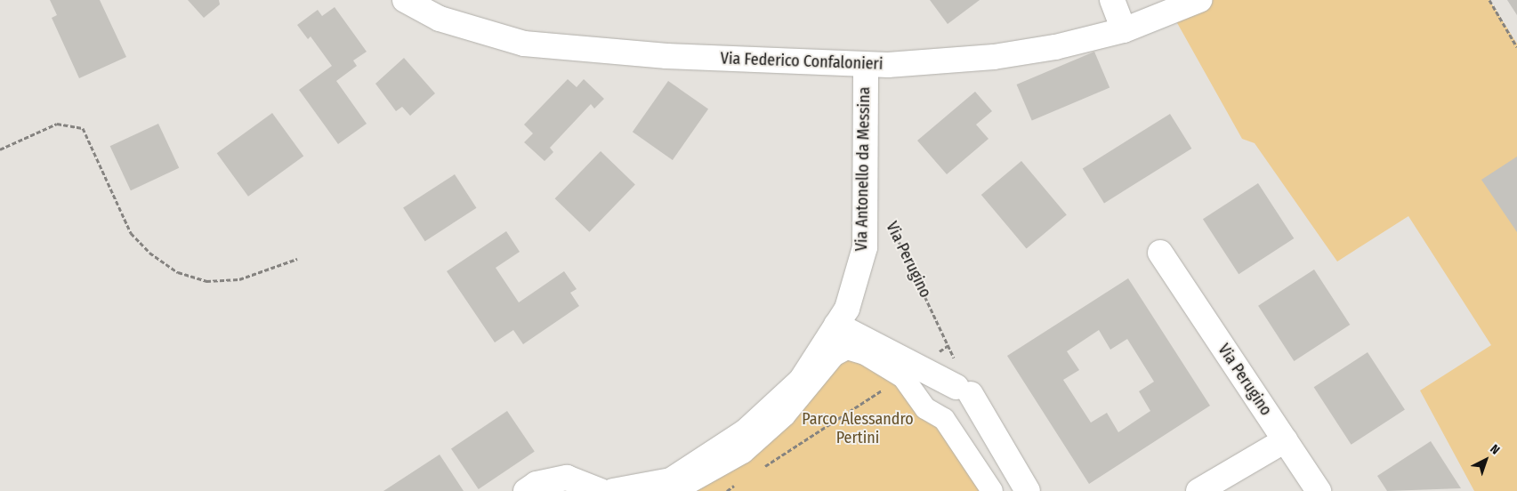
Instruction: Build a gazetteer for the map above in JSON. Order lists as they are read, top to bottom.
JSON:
{
  "streets": {
    "street": ["Via Federico Confalonieri", "Via Antonello da Messina", "Via Perugino"]
  },
  "crossings": [
    ["Via Federico Confalonieri", "Via Antonello da Messina"]
  ],
  "parks": ["Parco Alessandro Pertini"],
  "north": "top right"
}
